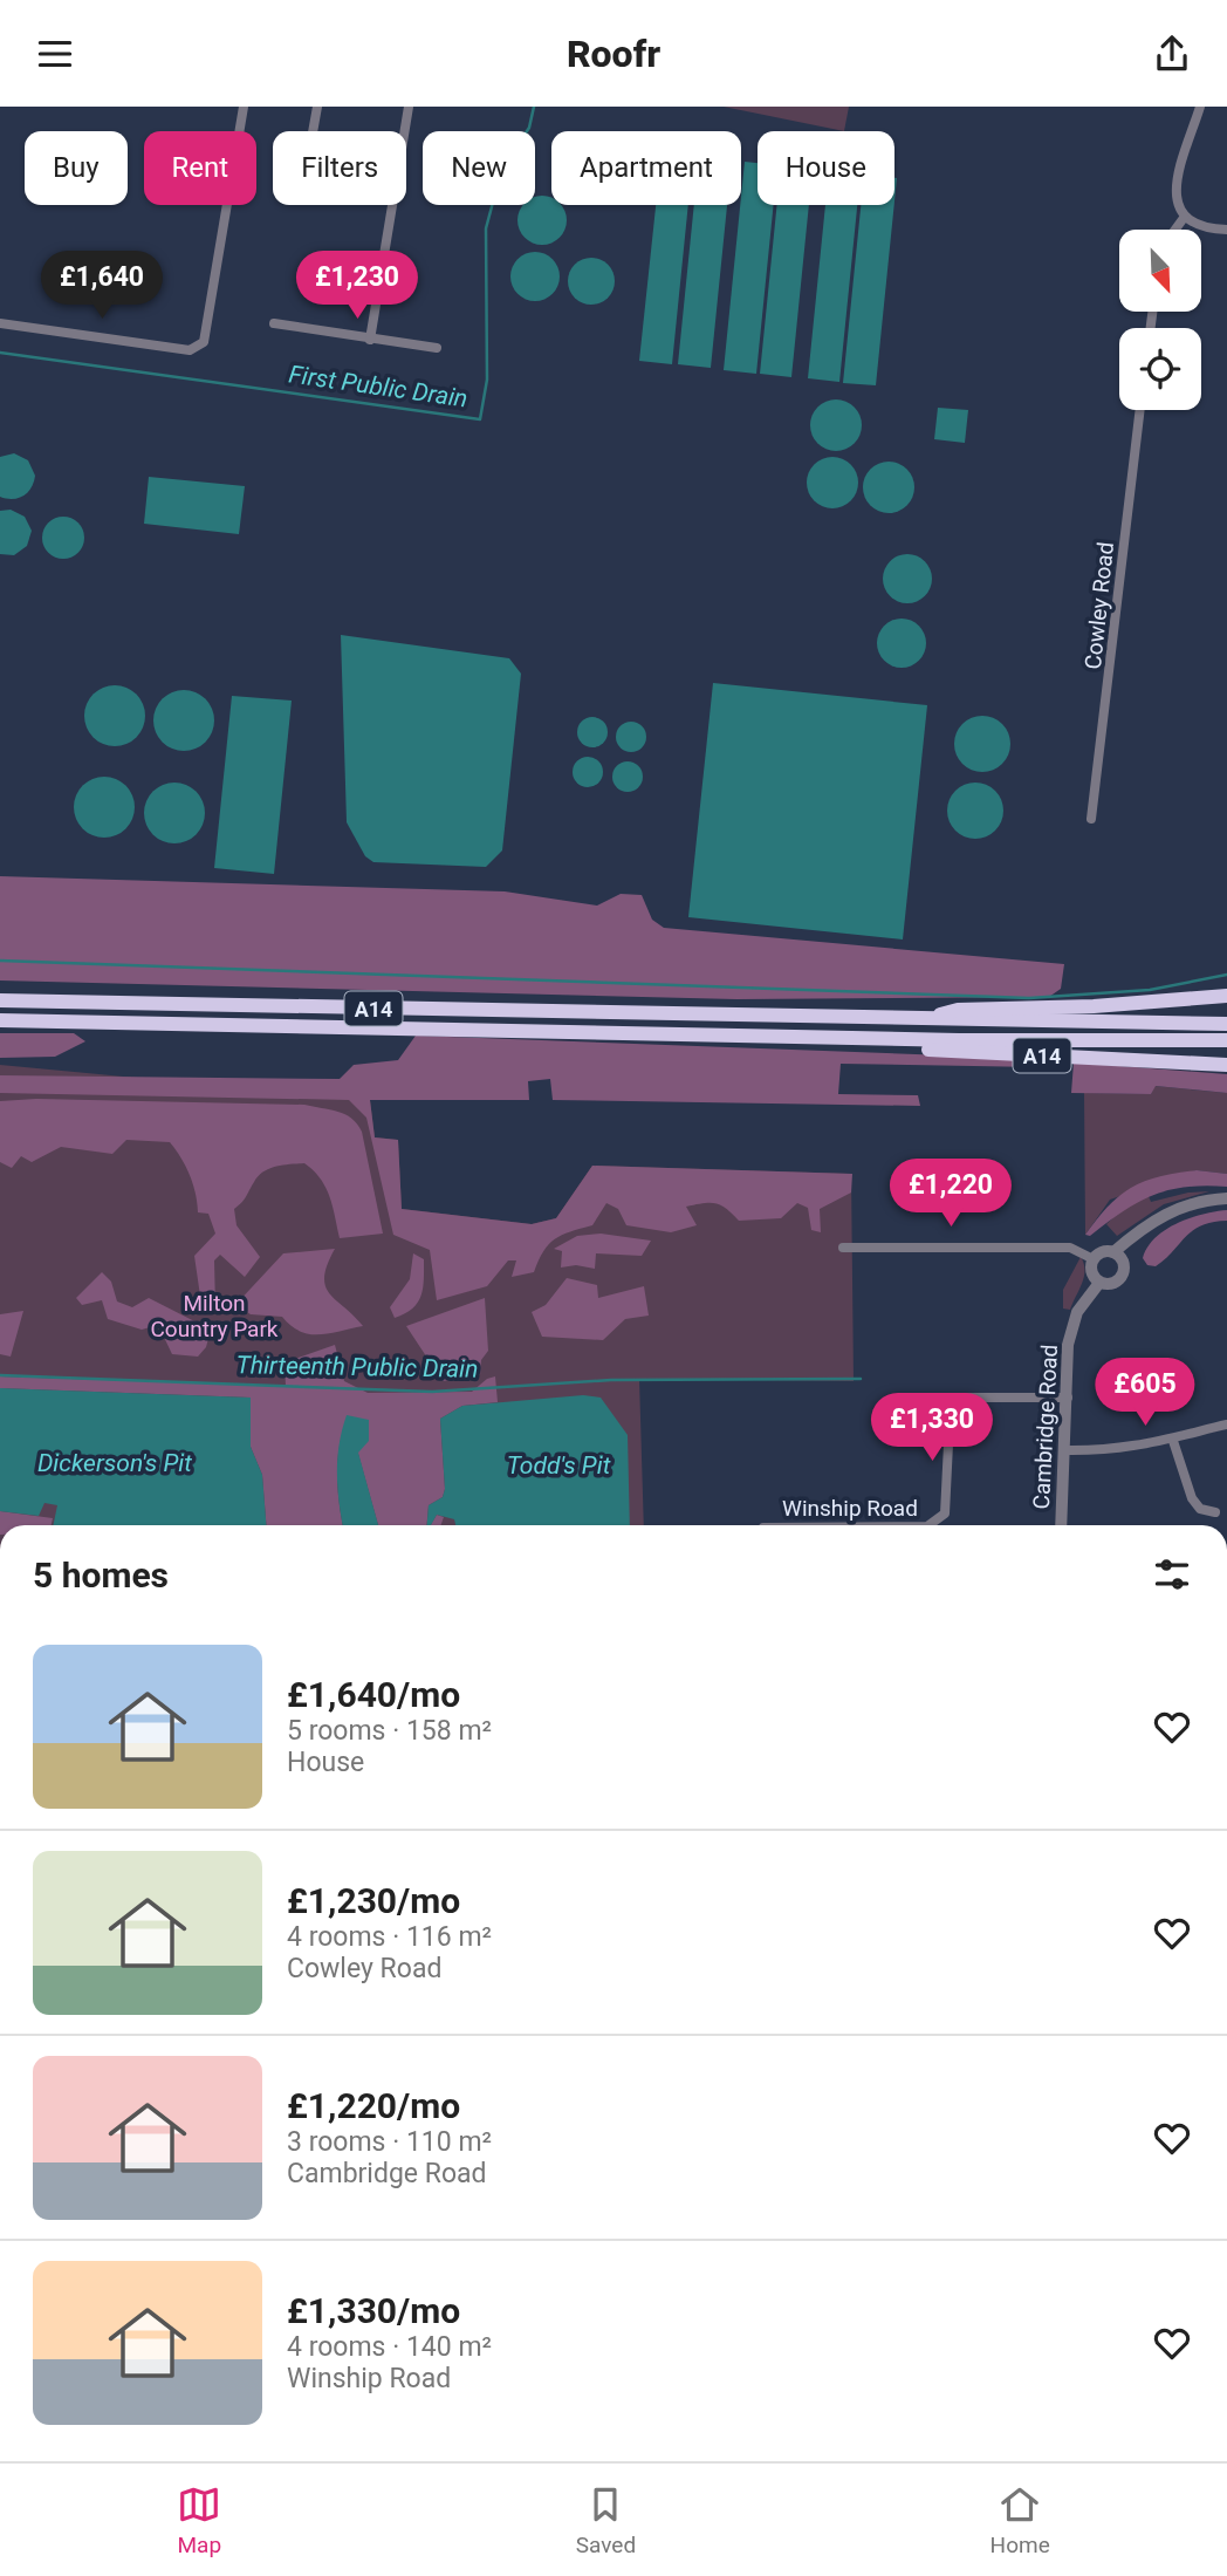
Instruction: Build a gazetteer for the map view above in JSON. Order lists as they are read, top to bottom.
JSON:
{
  "streets": {
    "highway": ["A14"],
    "street": ["Cowley Road", "Cambridge Road", "Winship Road"]
  },
  "crossings": [
    ["Cambridge Road", "Winship Road"]
  ],
  "water": [
    "First Public Drain",
    "Thirteenth Public Drain",
    "Dickerson's Pit",
    "Todd's Pit"
  ],
  "parks": ["Milton Country Park"],
  "north": "bottom right",
  "page": {
    "header": "Roofr",
    "chip": [
      "Buy",
      "Rent",
      "Filters",
      "New",
      "Apartment",
      "House"
    ],
    "price": [
      "£1,640",
      "£1,230",
      "£1,220",
      "£605",
      "£1,330"
    ],
    "heading": "5 homes",
    "list": [
      {
        "name": "£1,640/mo",
        "note": "5 rooms · 158 m² · House"
      },
      {
        "name": "£1,230/mo",
        "note": "4 rooms · 116 m² · Cowley Road"
      },
      {
        "name": "£1,220/mo",
        "note": "3 rooms · 110 m² · Cambridge Road"
      },
      {
        "name": "£1,330/mo",
        "note": "4 rooms · 140 m² · Winship Road"
      }
    ],
    "tabs": ["Map", "Saved", "Home"]
  }
}
